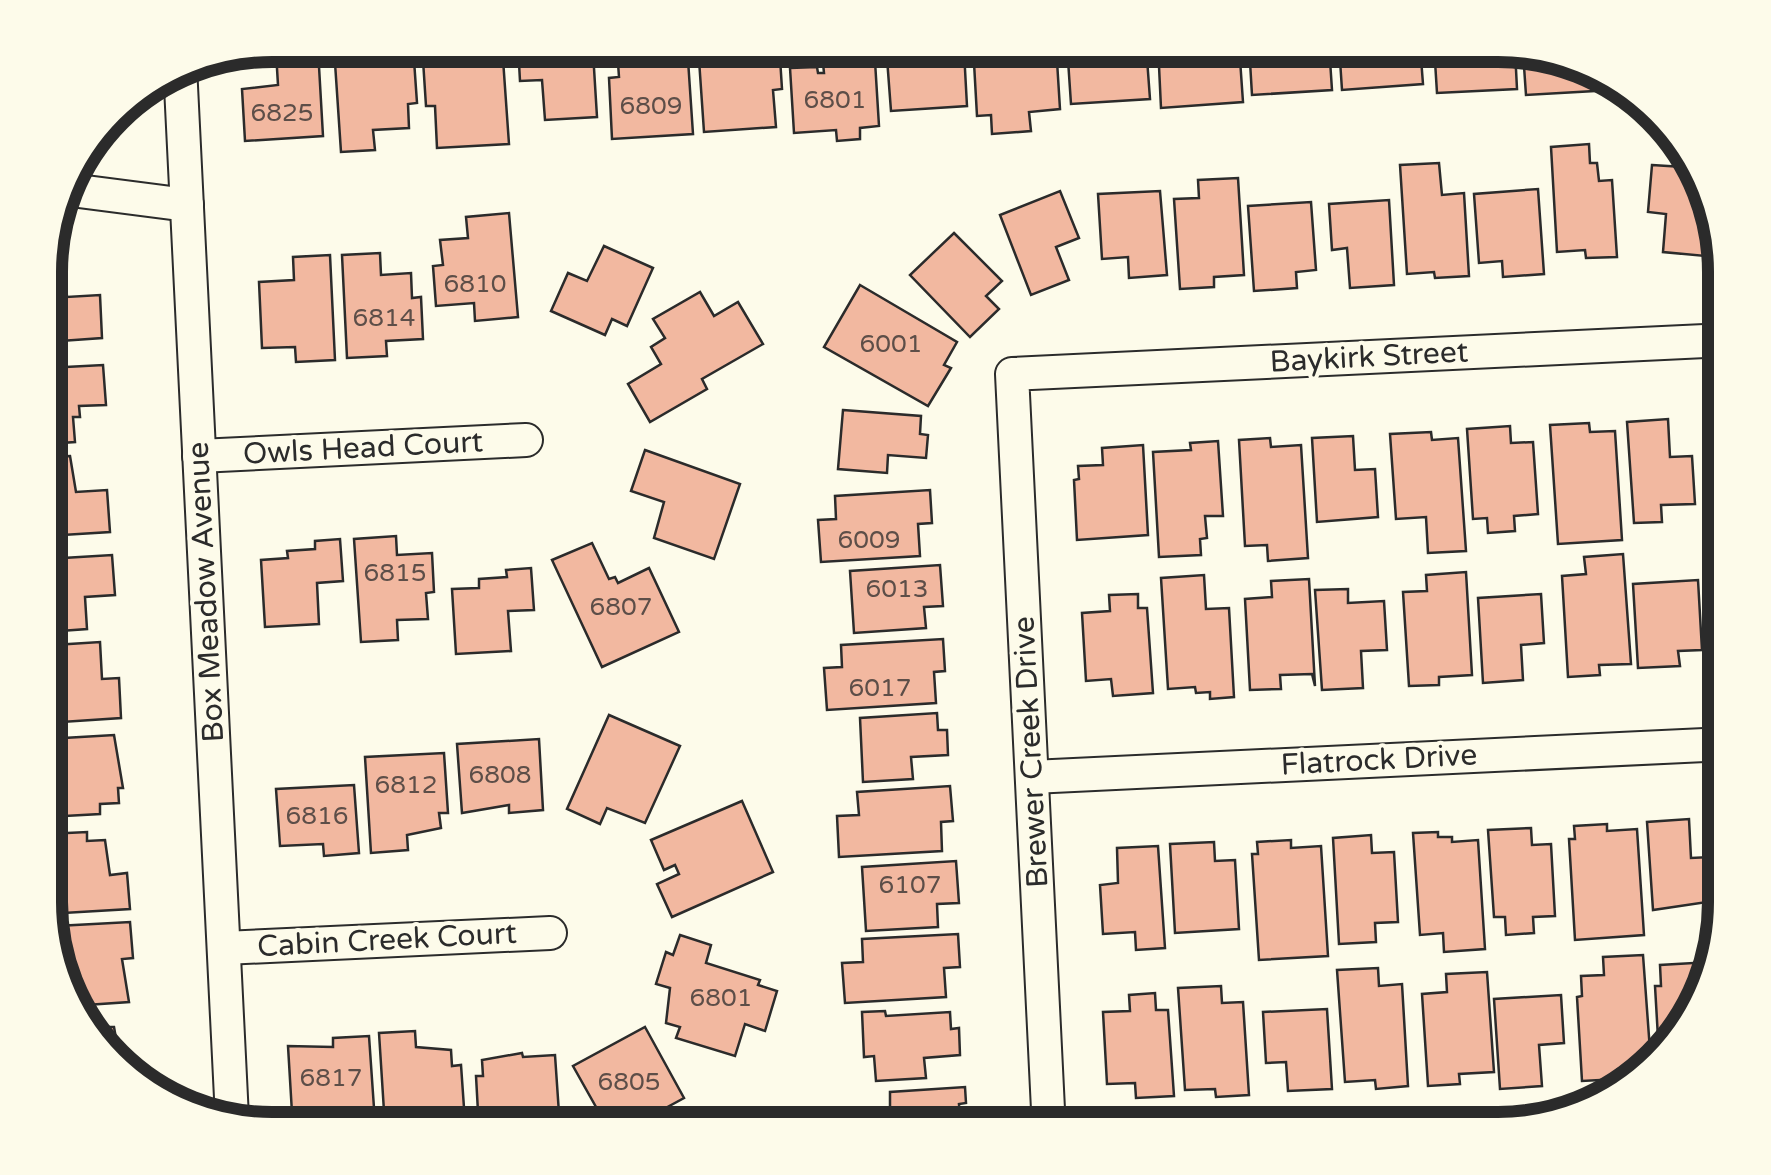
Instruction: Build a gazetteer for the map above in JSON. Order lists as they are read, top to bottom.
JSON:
{
  "streets": {
    "street": [
      "Baykirk Street",
      "Owls Head Court",
      "Box Meadow Avenue",
      "Brewer Creek Drive",
      "Flatrock Drive",
      "Cabin Creek Court"
    ]
  },
  "crossings": [
    ["Baykirk Street", "Brewer Creek Drive"],
    ["Owls Head Court", "Box Meadow Avenue"],
    ["Box Meadow Avenue", "Cabin Creek Court"],
    ["Brewer Creek Drive", "Flatrock Drive"]
  ],
  "house_numbers": [
    "6801",
    "6809",
    "6825",
    "6810",
    "6814",
    "6001",
    "6009",
    "6815",
    "6013",
    "6807",
    "6017",
    "6808",
    "6812",
    "6816",
    "6107",
    "6801",
    "6817",
    "6805"
  ]
}
